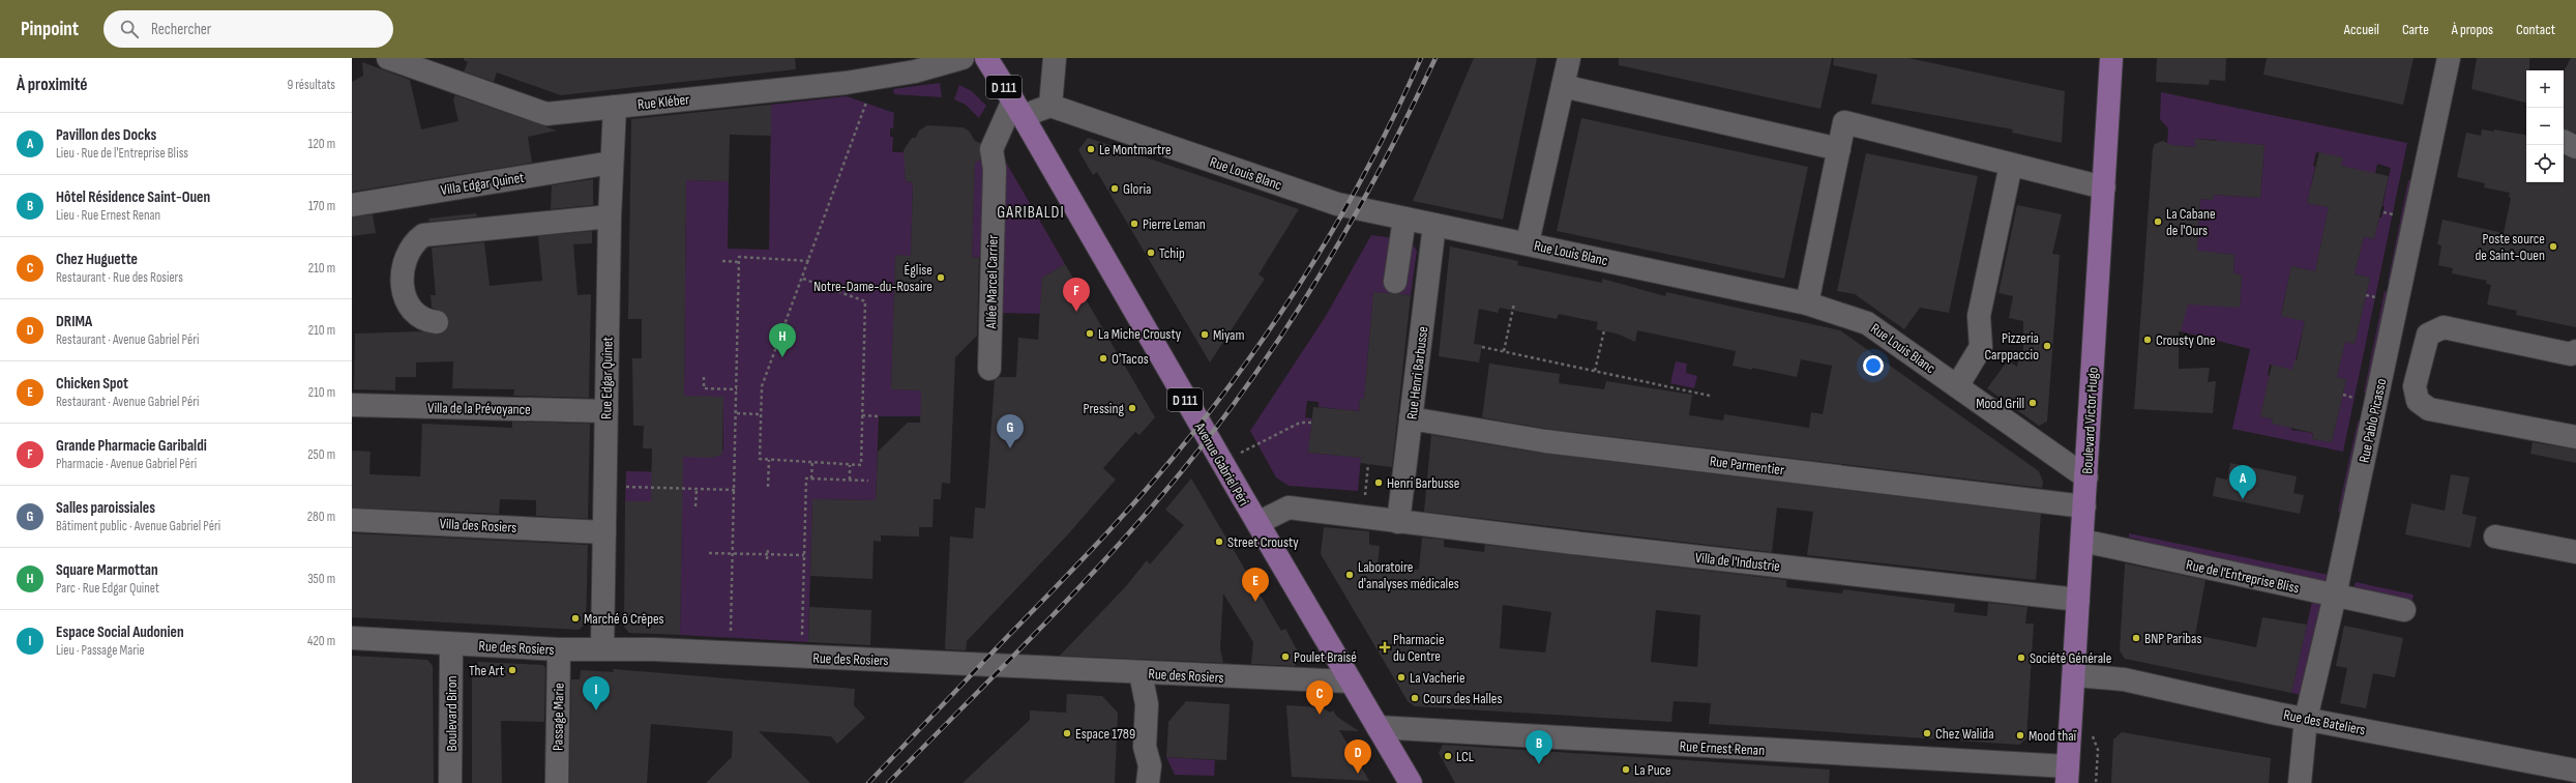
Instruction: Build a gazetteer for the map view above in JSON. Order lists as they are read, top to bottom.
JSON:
{
  "streets": {
    "main road": ["D 111", "Boulevard Victor Hugo", "Avenue Gabriel Péri"],
    "street": [
      "Rue Kléber",
      "Rue Louis Blanc",
      "Villa Edgar Quinet",
      "Allée Marcel Carrier",
      "Rue Henri Barbusse",
      "Rue Edgar Quinet",
      "Villa de la Prévoyance",
      "Rue Pablo Picasso",
      "Rue Parmentier",
      "Villa des Rosiers",
      "Villa de l'Industrie",
      "Rue de l'Entreprise Bliss",
      "Rue des Rosiers",
      "Boulevard Biron",
      "Passage Marie",
      "Rue des Bateliers",
      "Rue Ernest Renan"
    ]
  },
  "crossings": [
    ["Rue Kléber", "Rue Edgar Quinet"],
    ["Rue Louis Blanc", "Rue Henri Barbusse"],
    ["Rue Louis Blanc", "Boulevard Victor Hugo"],
    ["Villa Edgar Quinet", "Rue Edgar Quinet"],
    ["Allée Marcel Carrier", "Avenue Gabriel Péri"],
    ["Rue Henri Barbusse", "Rue Parmentier"],
    ["Rue Henri Barbusse", "Villa de l'Industrie"],
    ["Rue Edgar Quinet", "Villa de la Prévoyance"],
    ["Rue Edgar Quinet", "Villa des Rosiers"],
    ["Rue Edgar Quinet", "Rue des Rosiers"],
    ["Boulevard Victor Hugo", "Rue Parmentier"],
    ["Boulevard Victor Hugo", "Villa de l'Industrie"],
    ["Boulevard Victor Hugo", "Rue de l'Entreprise Bliss"],
    ["Boulevard Victor Hugo", "Rue des Bateliers"],
    ["Boulevard Victor Hugo", "Rue Ernest Renan"],
    ["Rue Pablo Picasso", "Rue de l'Entreprise Bliss"],
    ["Rue Pablo Picasso", "Rue des Bateliers"],
    ["Avenue Gabriel Péri", "Villa de l'Industrie"],
    ["Avenue Gabriel Péri", "Rue des Rosiers"],
    ["Avenue Gabriel Péri", "Rue Ernest Renan"],
    ["Rue des Rosiers", "Boulevard Biron"],
    ["Rue des Rosiers", "Passage Marie"]
  ],
  "districts": ["GARIBALDI"],
  "places": {
    "other": [
      "Le Montmartre",
      "Gloria",
      "La Cabane de l'Ours",
      "Pierre Leman",
      "Poste source de Saint-Ouen",
      "Tchip",
      "Église Notre-Dame-du-Rosaire",
      "La Miche Crousty",
      "Miyam",
      "Crousty One",
      "Pizzeria Carppaccio",
      "O'Tacos",
      "Mood Grill",
      "Pressing",
      "Henri Barbusse",
      "Street Crousty",
      "Laboratoire d'analyses médicales",
      "Marché ô Crêpes",
      "BNP Paribas",
      "Poulet Braisé",
      "Société Générale",
      "The Art",
      "La Vacherie",
      "Cours des Halles",
      "Espace 1789",
      "Chez Walida",
      "Mood thaï",
      "LCL",
      "La Puce"
    ],
    "health": ["Pharmacie du Centre"]
  },
  "page": {
    "header": "Pinpoint",
    "search": "Rechercher",
    "nav": [
      "Accueil",
      "Carte",
      "À propos",
      "Contact"
    ],
    "heading": ["À proximité", "9 résultats"],
    "map_buttons": ["+", "−"],
    "list": [
      {
        "mark": "A",
        "name": "Pavillon des Docks",
        "note": "Lieu · Rue de l'Entreprise Bliss",
        "value": "120 m"
      },
      {
        "mark": "B",
        "name": "Hôtel Résidence Saint-Ouen",
        "note": "Lieu · Rue Ernest Renan",
        "value": "170 m"
      },
      {
        "mark": "C",
        "name": "Chez Huguette",
        "note": "Restaurant · Rue des Rosiers",
        "value": "210 m"
      },
      {
        "mark": "D",
        "name": "DRIMA",
        "note": "Restaurant · Avenue Gabriel Péri",
        "value": "210 m"
      },
      {
        "mark": "E",
        "name": "Chicken Spot",
        "note": "Restaurant · Avenue Gabriel Péri",
        "value": "210 m"
      },
      {
        "mark": "F",
        "name": "Grande Pharmacie Garibaldi",
        "note": "Pharmacie · Avenue Gabriel Péri",
        "value": "250 m"
      },
      {
        "mark": "G",
        "name": "Salles paroissiales",
        "note": "Bâtiment public · Avenue Gabriel Péri",
        "value": "280 m"
      },
      {
        "mark": "H",
        "name": "Square Marmottan",
        "note": "Parc · Rue Edgar Quinet",
        "value": "350 m"
      },
      {
        "mark": "I",
        "name": "Espace Social Audonien",
        "note": "Lieu · Passage Marie",
        "value": "420 m"
      }
    ],
    "pins": [
      "F",
      "H",
      "G",
      "A",
      "E",
      "I",
      "C",
      "B",
      "D"
    ]
  }
}
